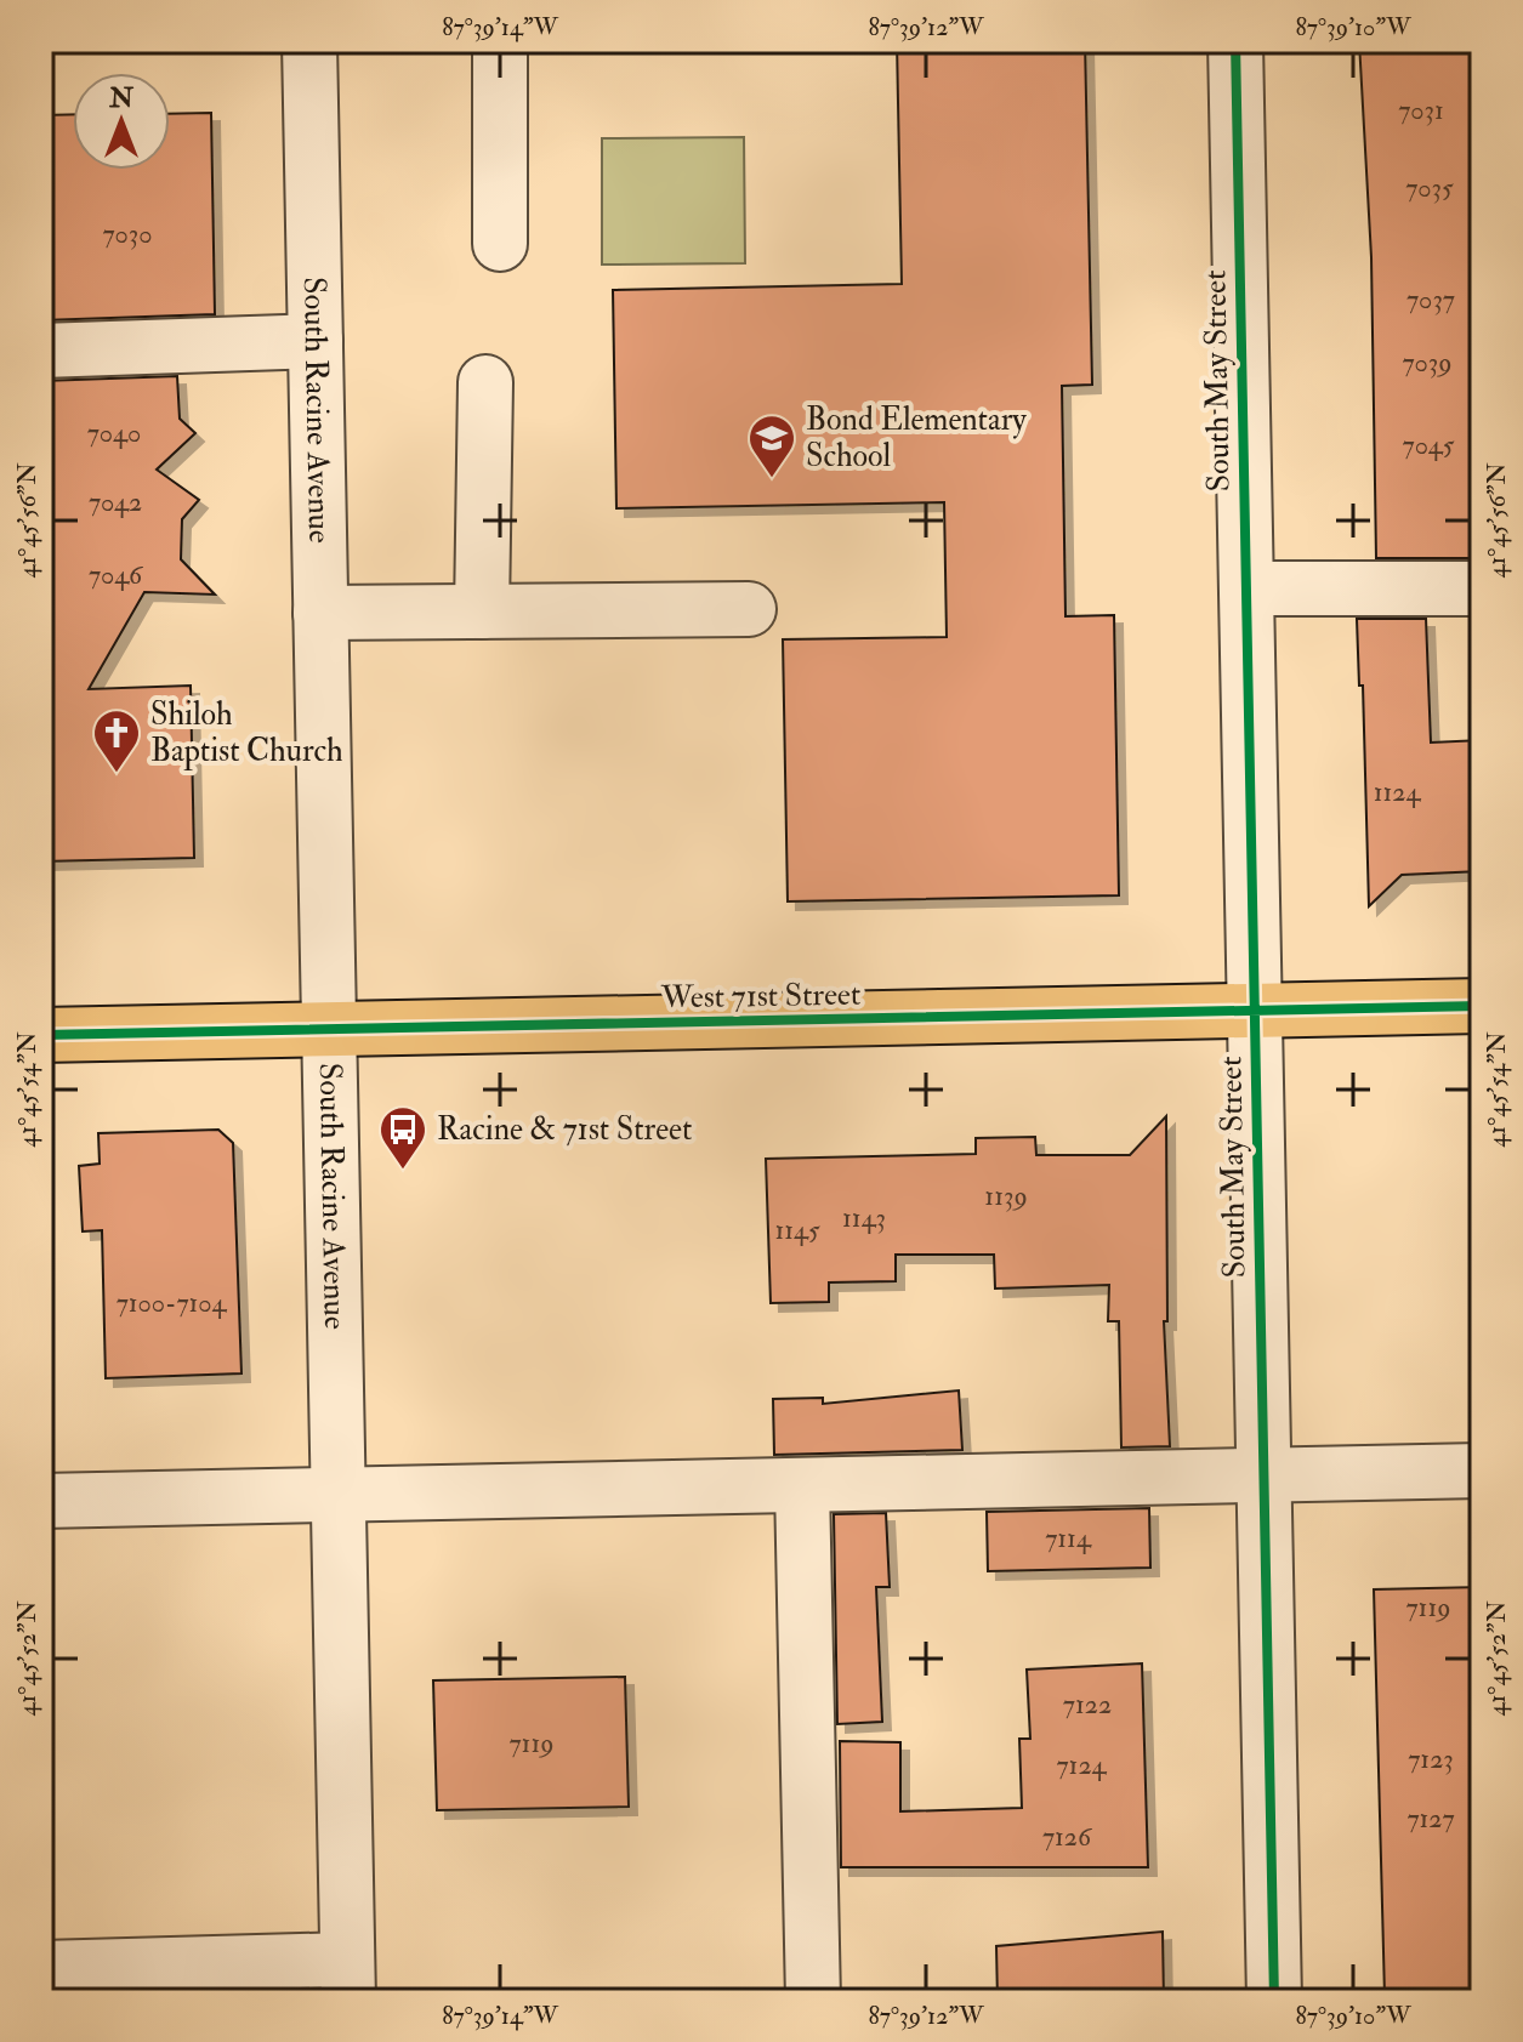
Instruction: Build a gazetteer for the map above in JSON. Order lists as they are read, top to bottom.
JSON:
{
  "streets": {
    "main road": ["West 71st Street"],
    "street": ["South May Street", "South Racine Avenue"]
  },
  "crossings": [
    ["South May Street", "West 71st Street"],
    ["South Racine Avenue", "West 71st Street"]
  ],
  "places": {
    "school or university": ["Bond Elementary School"],
    "church": ["Shiloh Baptist Church"],
    "bus stop": ["Racine & 71st Street"]
  },
  "house_numbers": [
    "7031",
    "7035",
    "7030",
    "7037",
    "7039",
    "7040",
    "7045",
    "7042",
    "7046",
    "1124",
    "1139",
    "1143",
    "1145",
    "7100-7104",
    "7114",
    "7119",
    "7122",
    "7119",
    "7123",
    "7124",
    "7127",
    "7126"
  ],
  "north": "top",
  "coordinates": [
    "87°39'14\"W",
    "87°39'12\"W",
    "87°39'10\"W",
    "41°45'56\"N",
    "41°45'54\"N",
    "41°45'52\"N"
  ]
}
